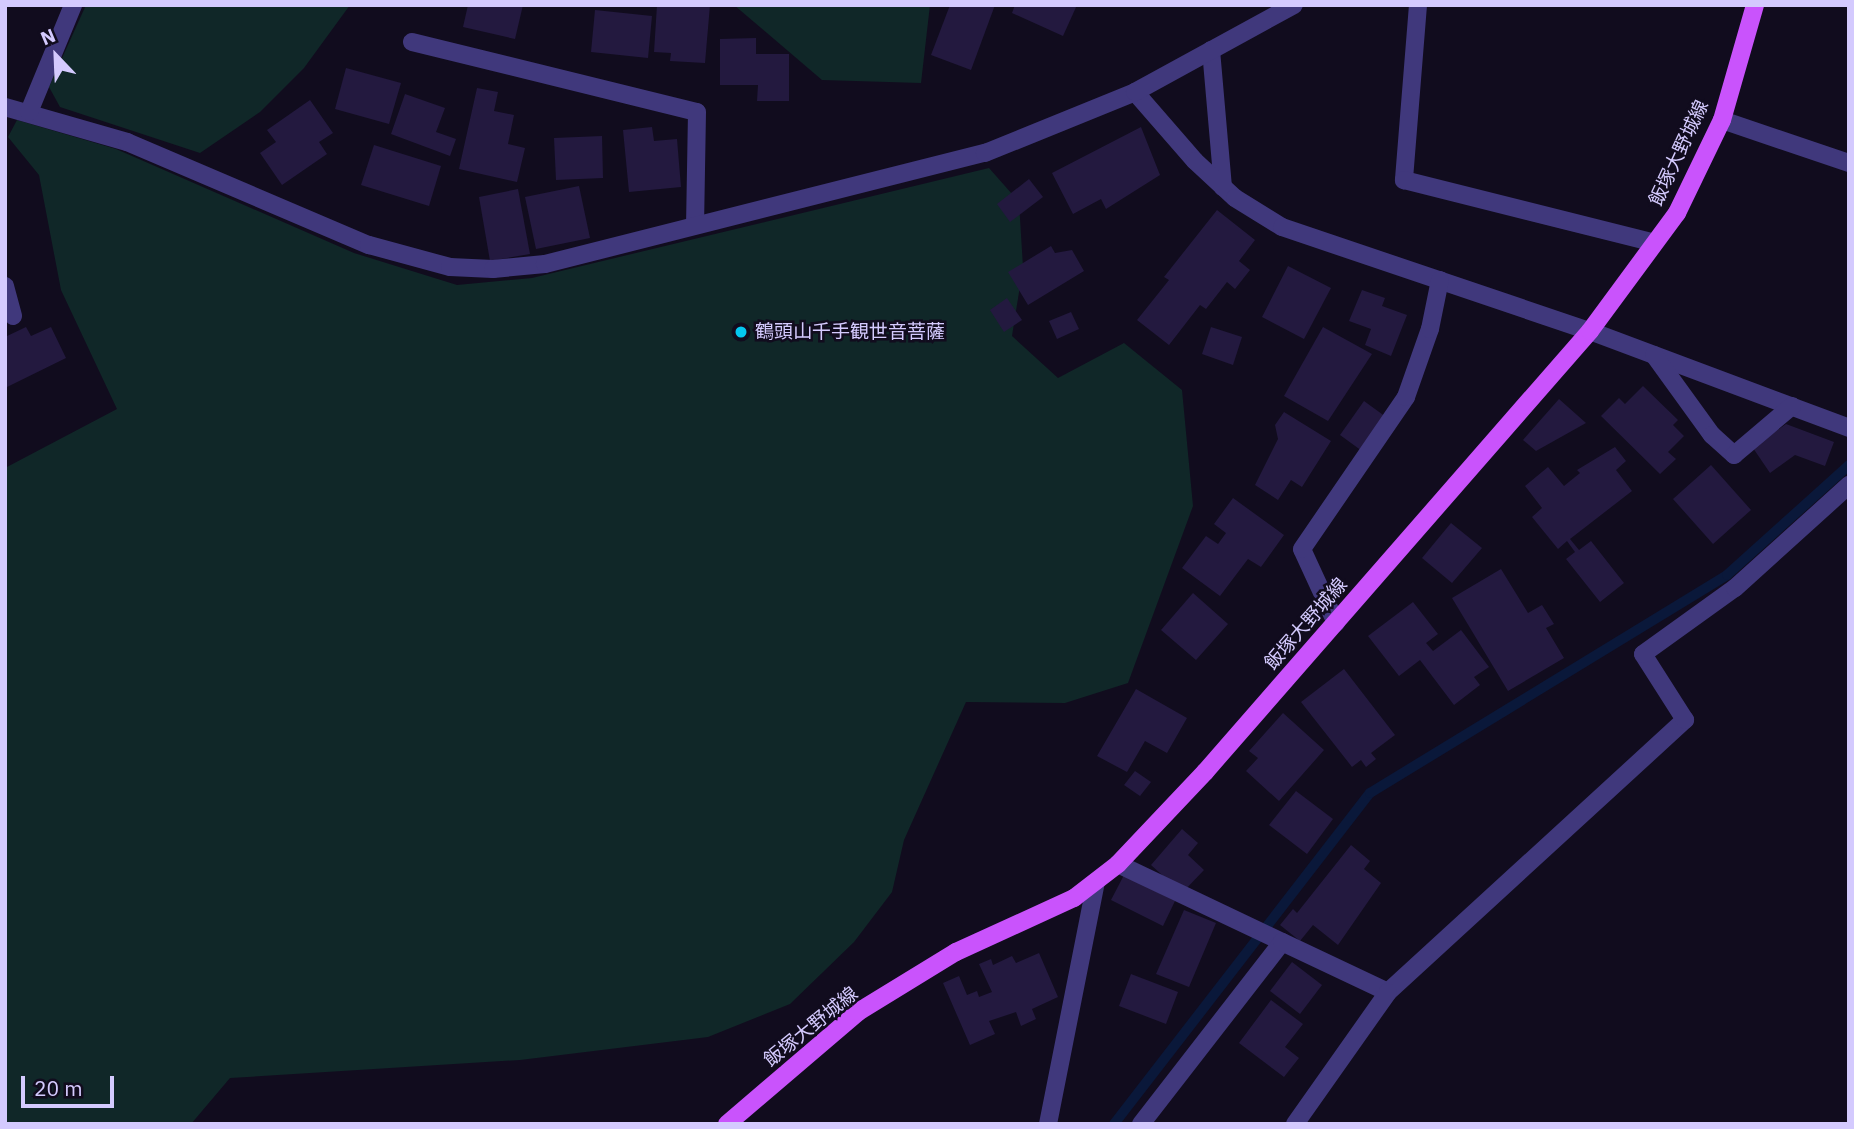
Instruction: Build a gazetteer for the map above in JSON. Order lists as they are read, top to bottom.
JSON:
{
  "streets": {
    "main road": ["飯塚大野城線"]
  },
  "places": ["鶴頭山千手観世音菩薩"],
  "scale_bar": "20 m",
  "north": "top left"
}
